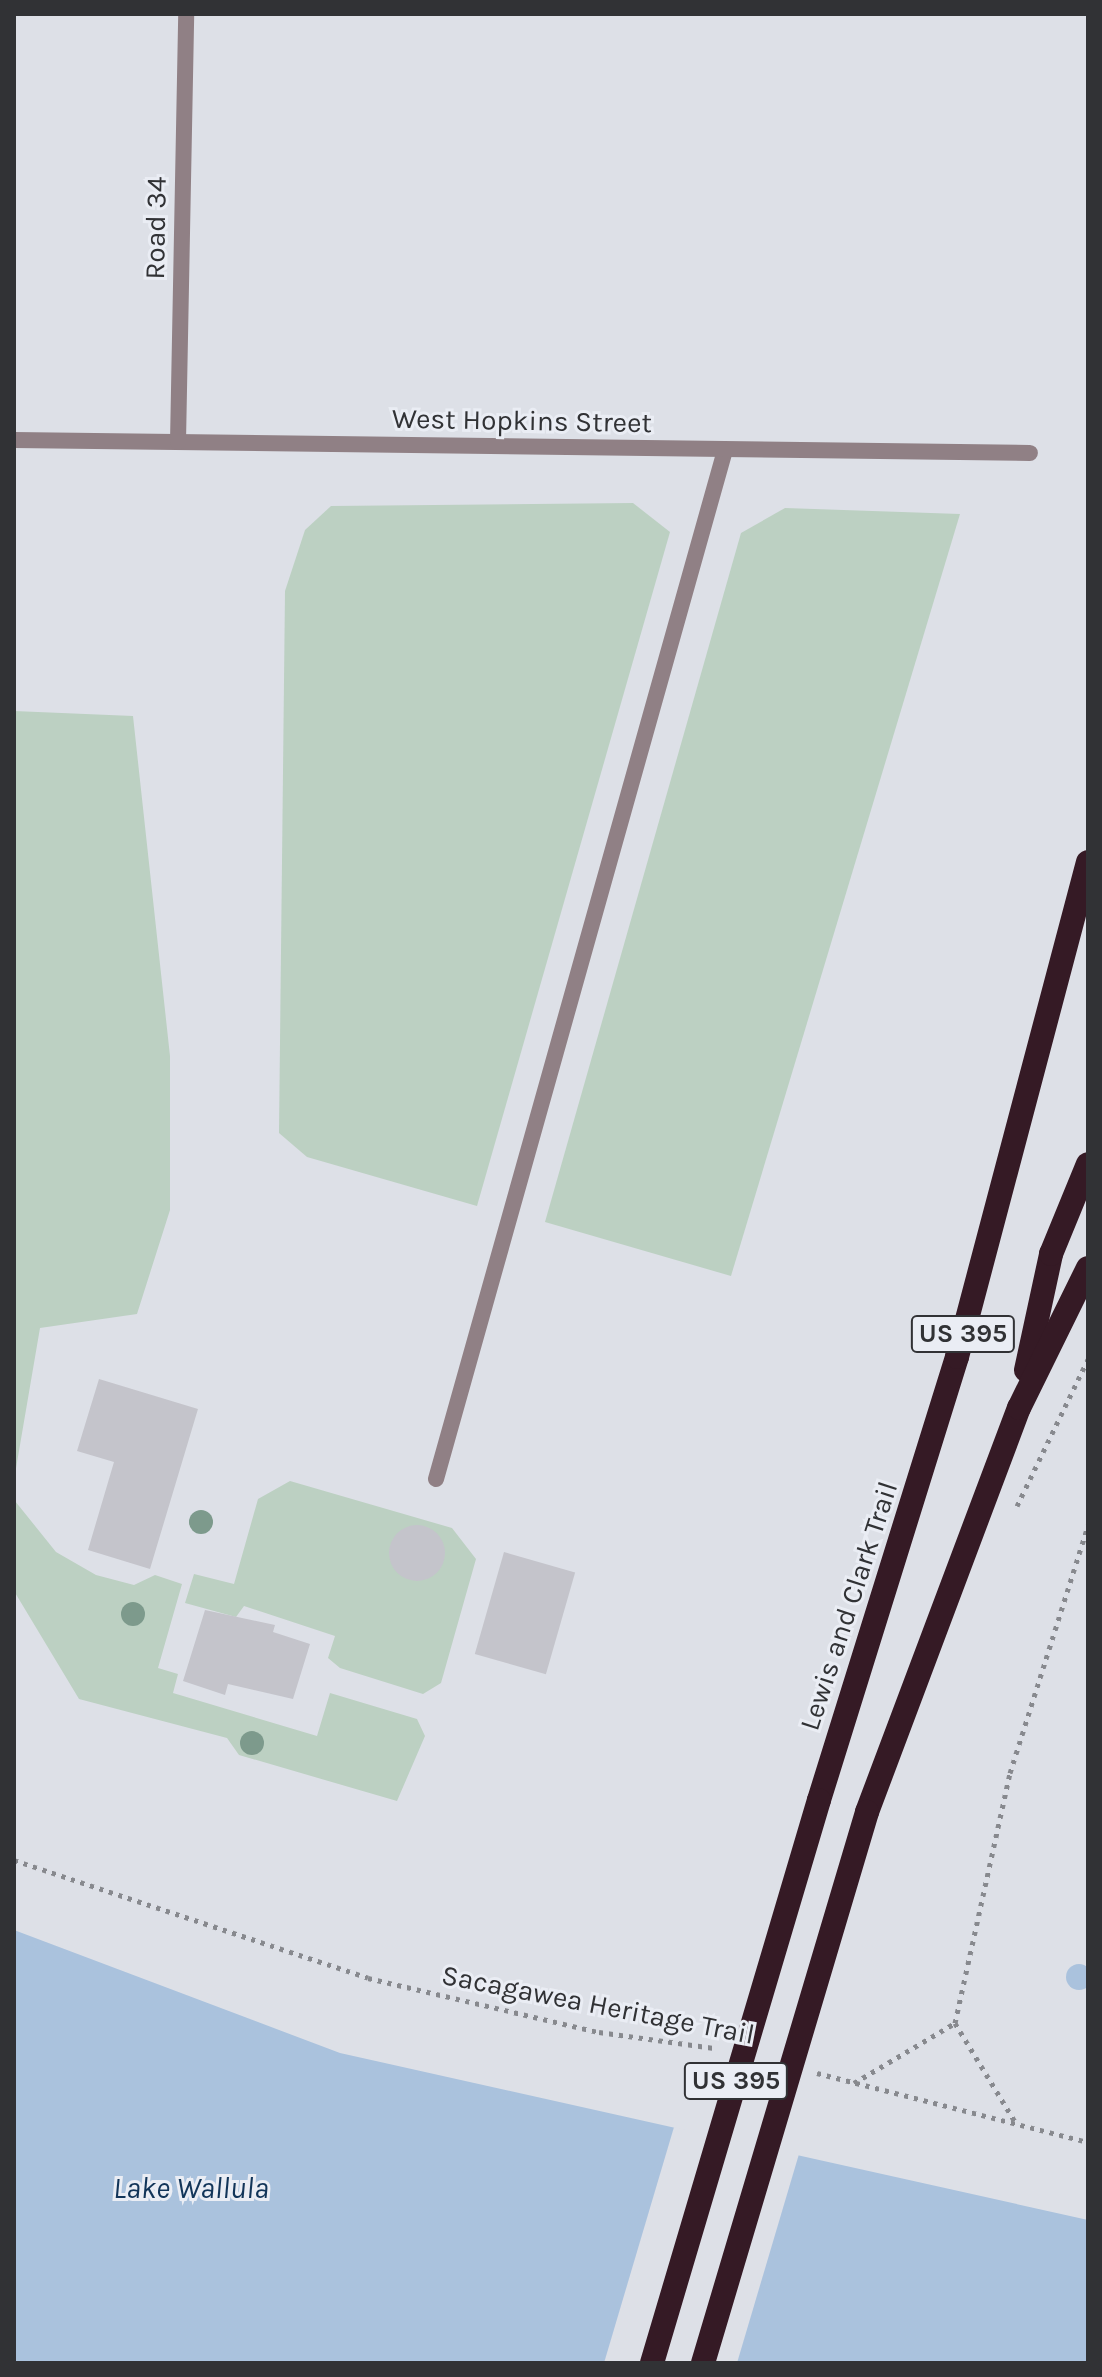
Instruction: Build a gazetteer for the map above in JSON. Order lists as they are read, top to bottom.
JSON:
{
  "streets": {
    "highway": ["US 395", "Lewis and Clark Trail"],
    "street": ["Road 34", "West Hopkins Street"],
    "path": ["Sacagawea Heritage Trail"]
  },
  "crossings": [
    ["Road 34", "West Hopkins Street"]
  ],
  "water": ["Lake Wallula"]
}
